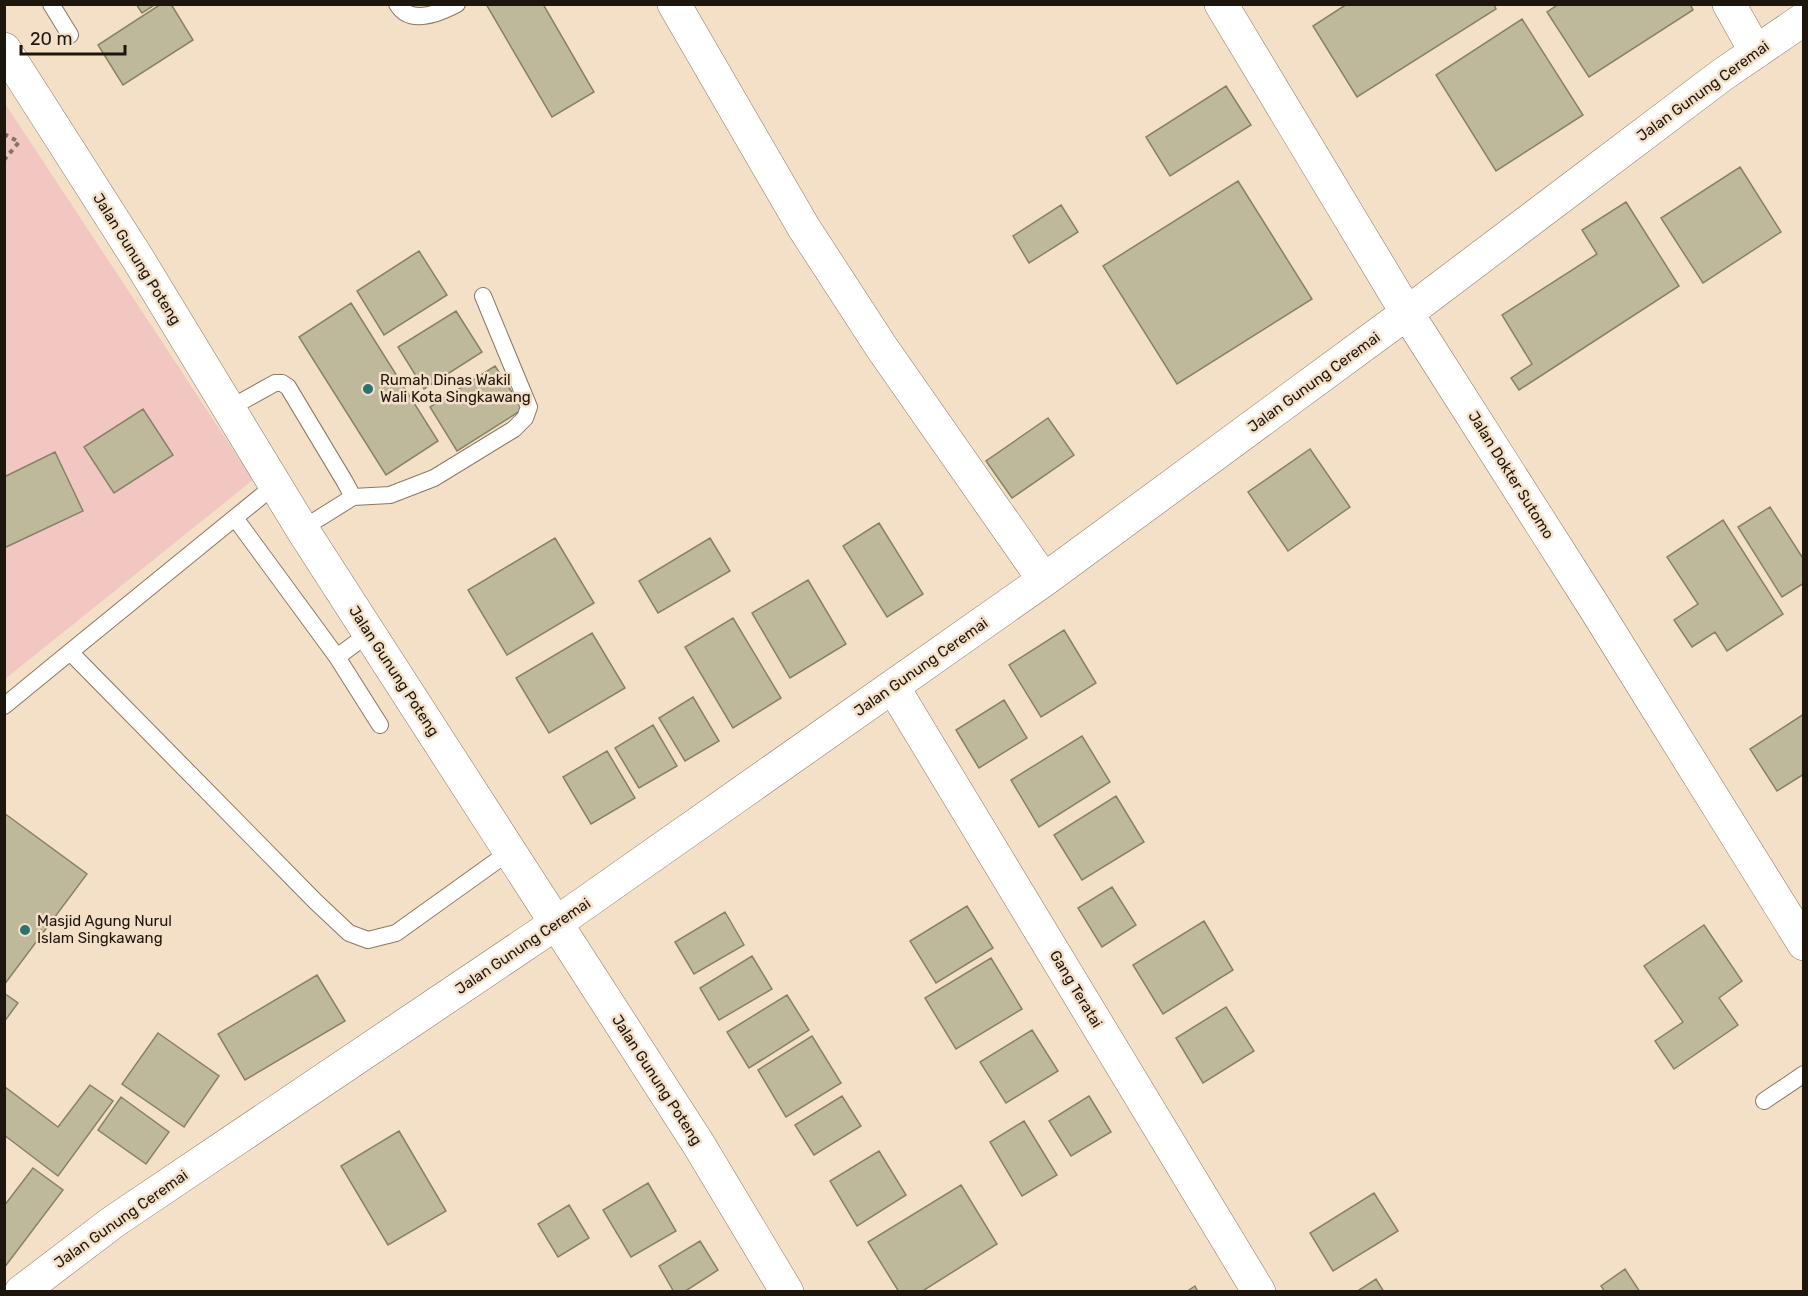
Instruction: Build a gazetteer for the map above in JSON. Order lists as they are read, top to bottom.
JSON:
{
  "streets": {
    "street": [
      "Jalan Gunung Ceremai",
      "Jalan Gunung Poteng",
      "Jalan Dokter Sutomo",
      "Gang Teratai"
    ]
  },
  "crossings": [
    ["Jalan Gunung Ceremai", "Jalan Gunung Poteng"],
    ["Jalan Gunung Ceremai", "Jalan Dokter Sutomo"],
    ["Jalan Gunung Ceremai", "Gang Teratai"]
  ],
  "places": ["Rumah Dinas Wakil Wali Kota Singkawang", "Masjid Agung Nurul Islam Singkawang"],
  "scale_bar": "20 m"
}
